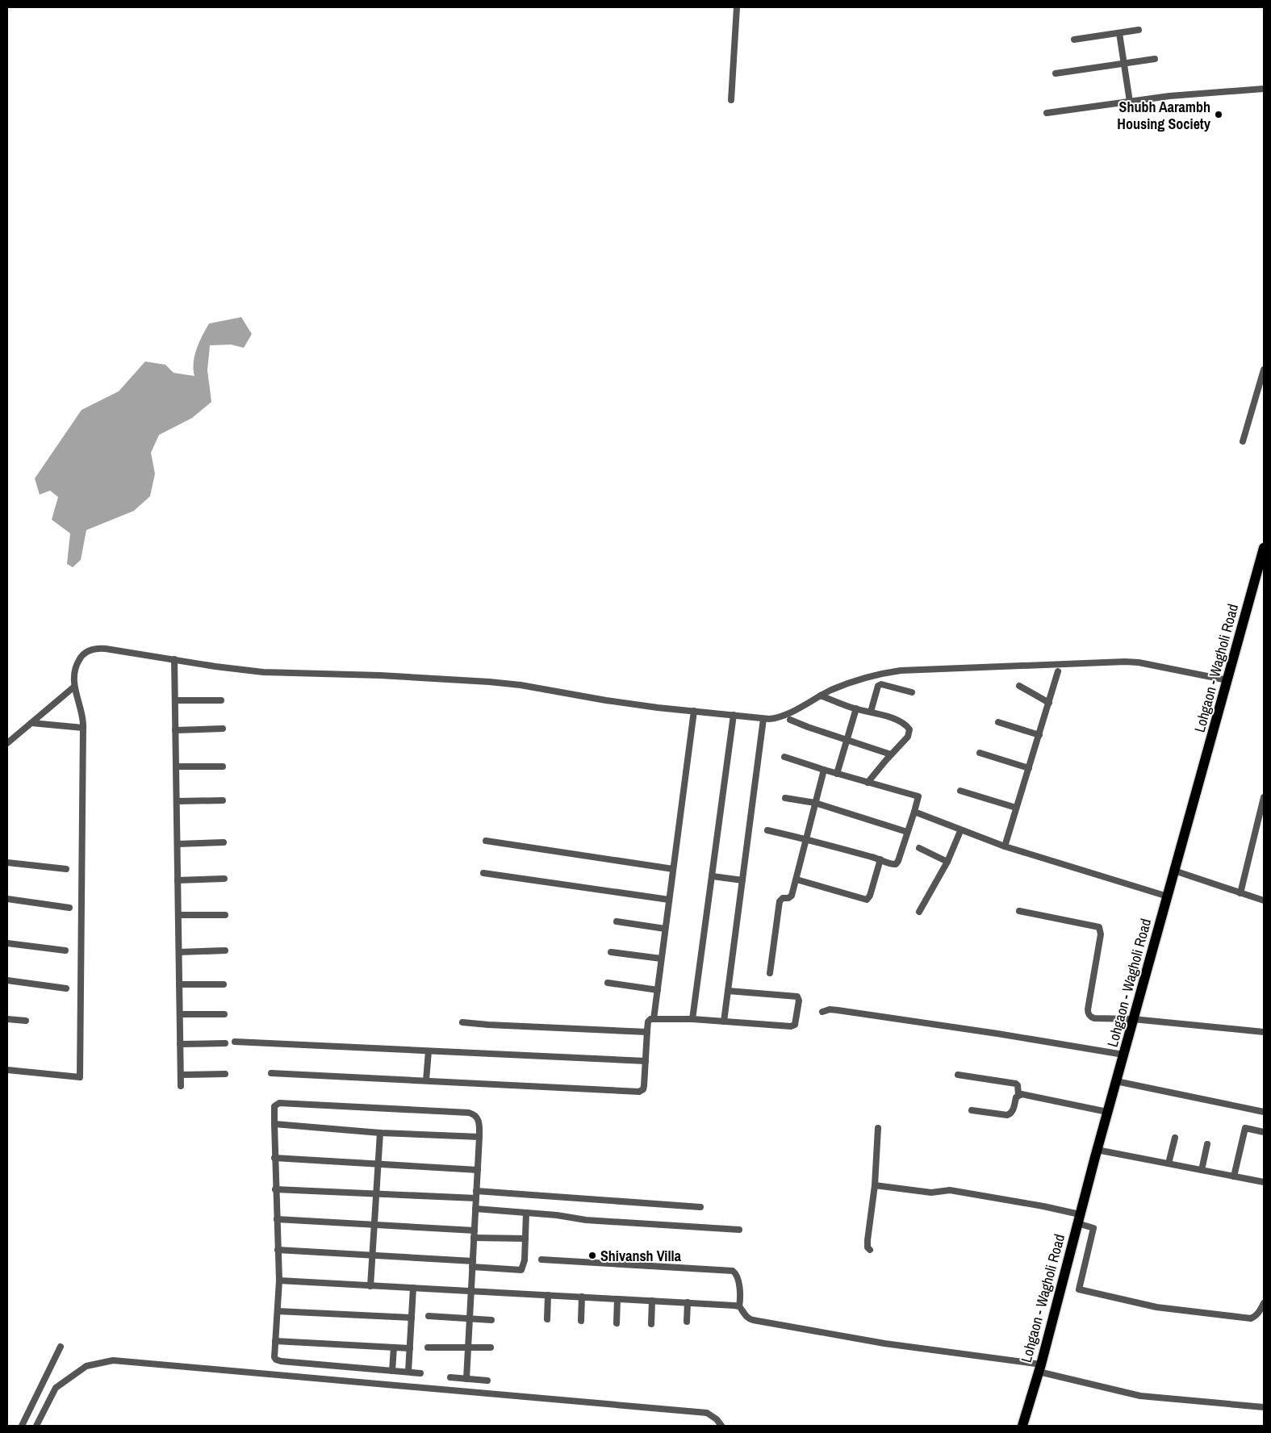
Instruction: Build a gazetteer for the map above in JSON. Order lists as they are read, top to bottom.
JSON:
{
  "streets": {
    "main road": ["Lohgaon - Wagholi Road"]
  },
  "places": ["Shubh Aarambh Housing Society", "Shivansh Villa"]
}
